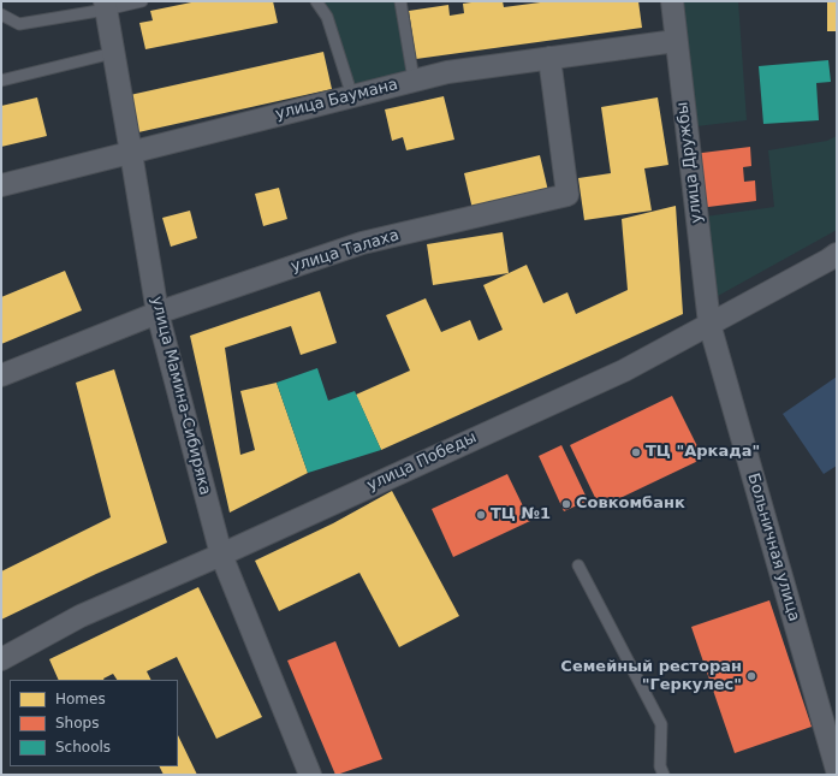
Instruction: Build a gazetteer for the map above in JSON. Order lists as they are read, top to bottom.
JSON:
{
  "streets": {
    "street": [
      "улица Баумана",
      "улица Дружбы",
      "улица Талаха",
      "улица Мамина-Сибиряка",
      "улица Победы",
      "Больничная улица"
    ]
  },
  "crossings": [
    ["улица Баумана", "улица Дружбы"],
    ["улица Баумана", "улица Талаха"],
    ["улица Баумана", "улица Мамина-Сибиряка"],
    ["улица Дружбы", "улица Победы"],
    ["улица Дружбы", "Больничная улица"],
    ["улица Талаха", "улица Мамина-Сибиряка"],
    ["улица Мамина-Сибиряка", "улица Победы"],
    ["улица Победы", "Больничная улица"]
  ],
  "places": [
    "ТЦ \"Аркада\"",
    "Совкомбанк",
    "ТЦ №1",
    "Семейный ресторан \"Геркулес\""
  ],
  "legend": ["Homes", "Shops", "Schools"]
}
